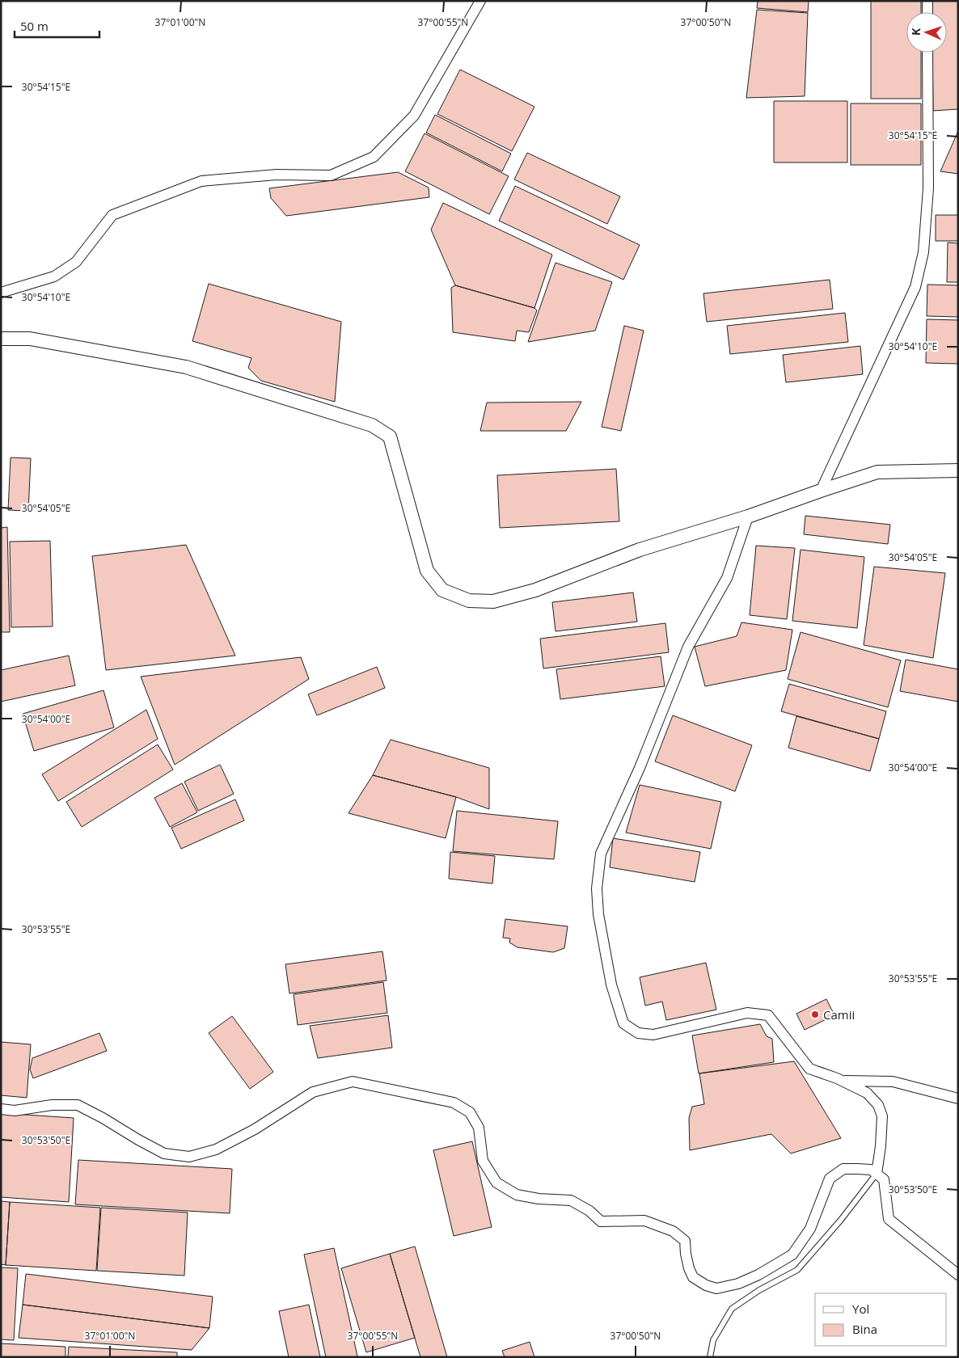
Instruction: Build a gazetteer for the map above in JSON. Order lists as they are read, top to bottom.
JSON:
{
  "places": ["Camii"],
  "legend": ["Yol", "Bina"],
  "scale_bar": "50 m",
  "north": "left",
  "coordinates": [
    "37°01'00\"N",
    "37°00'55\"N",
    "37°00'50\"N",
    "30°54'15\"E",
    "30°54'10\"E",
    "30°54'05\"E",
    "30°54'00\"E",
    "30°53'55\"E",
    "30°53'50\"E"
  ]
}
